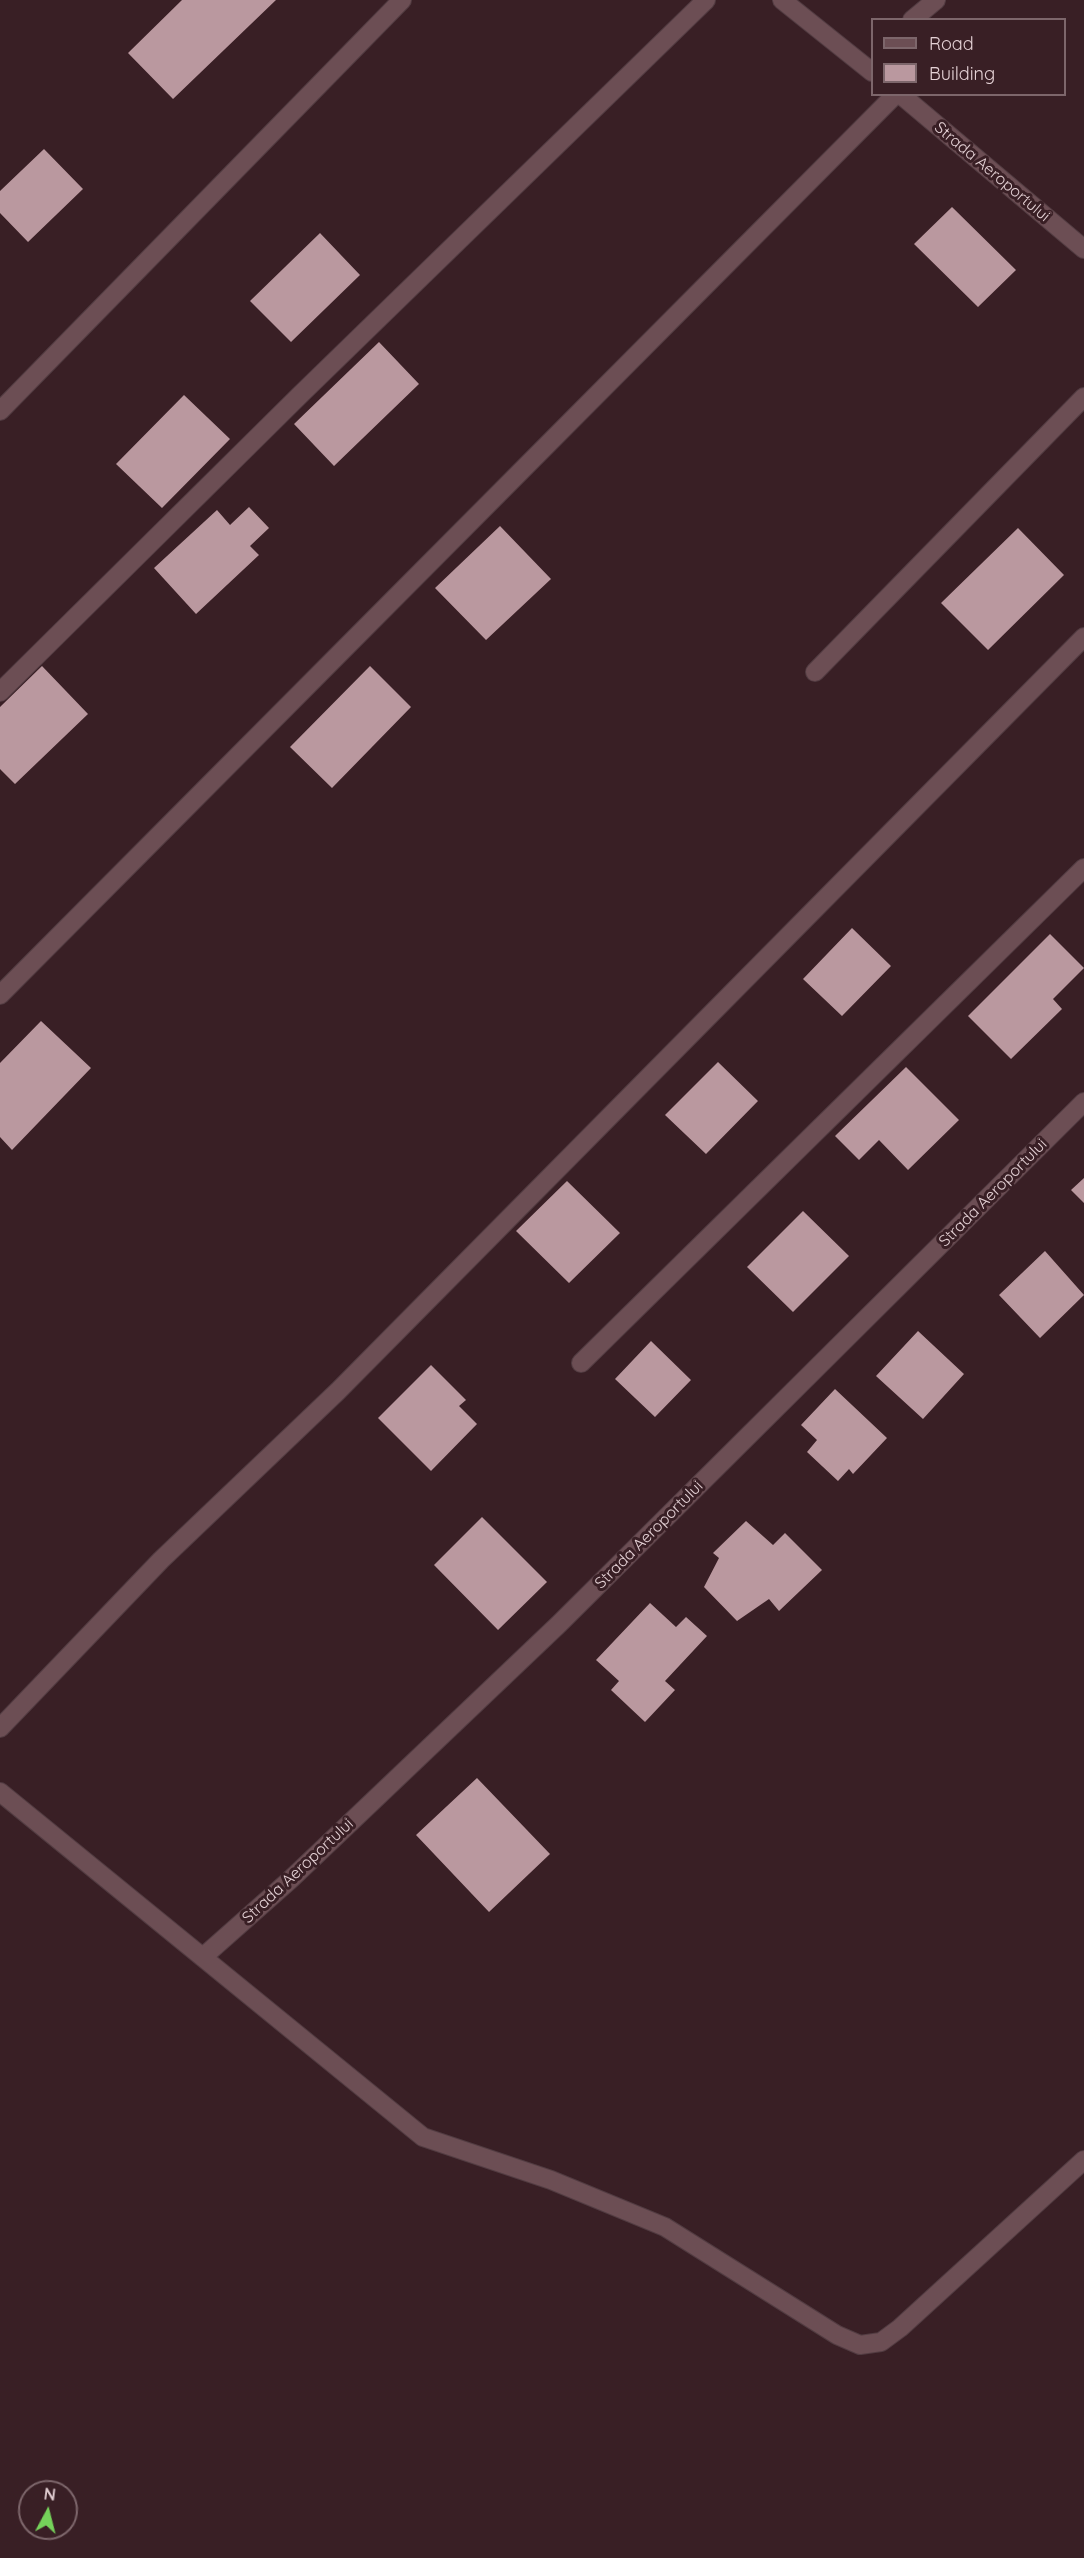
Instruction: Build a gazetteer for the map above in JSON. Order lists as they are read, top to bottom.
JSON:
{
  "streets": {
    "street": ["Strada Aeroportului"]
  },
  "legend": ["Road", "Building"],
  "north": "top"
}
